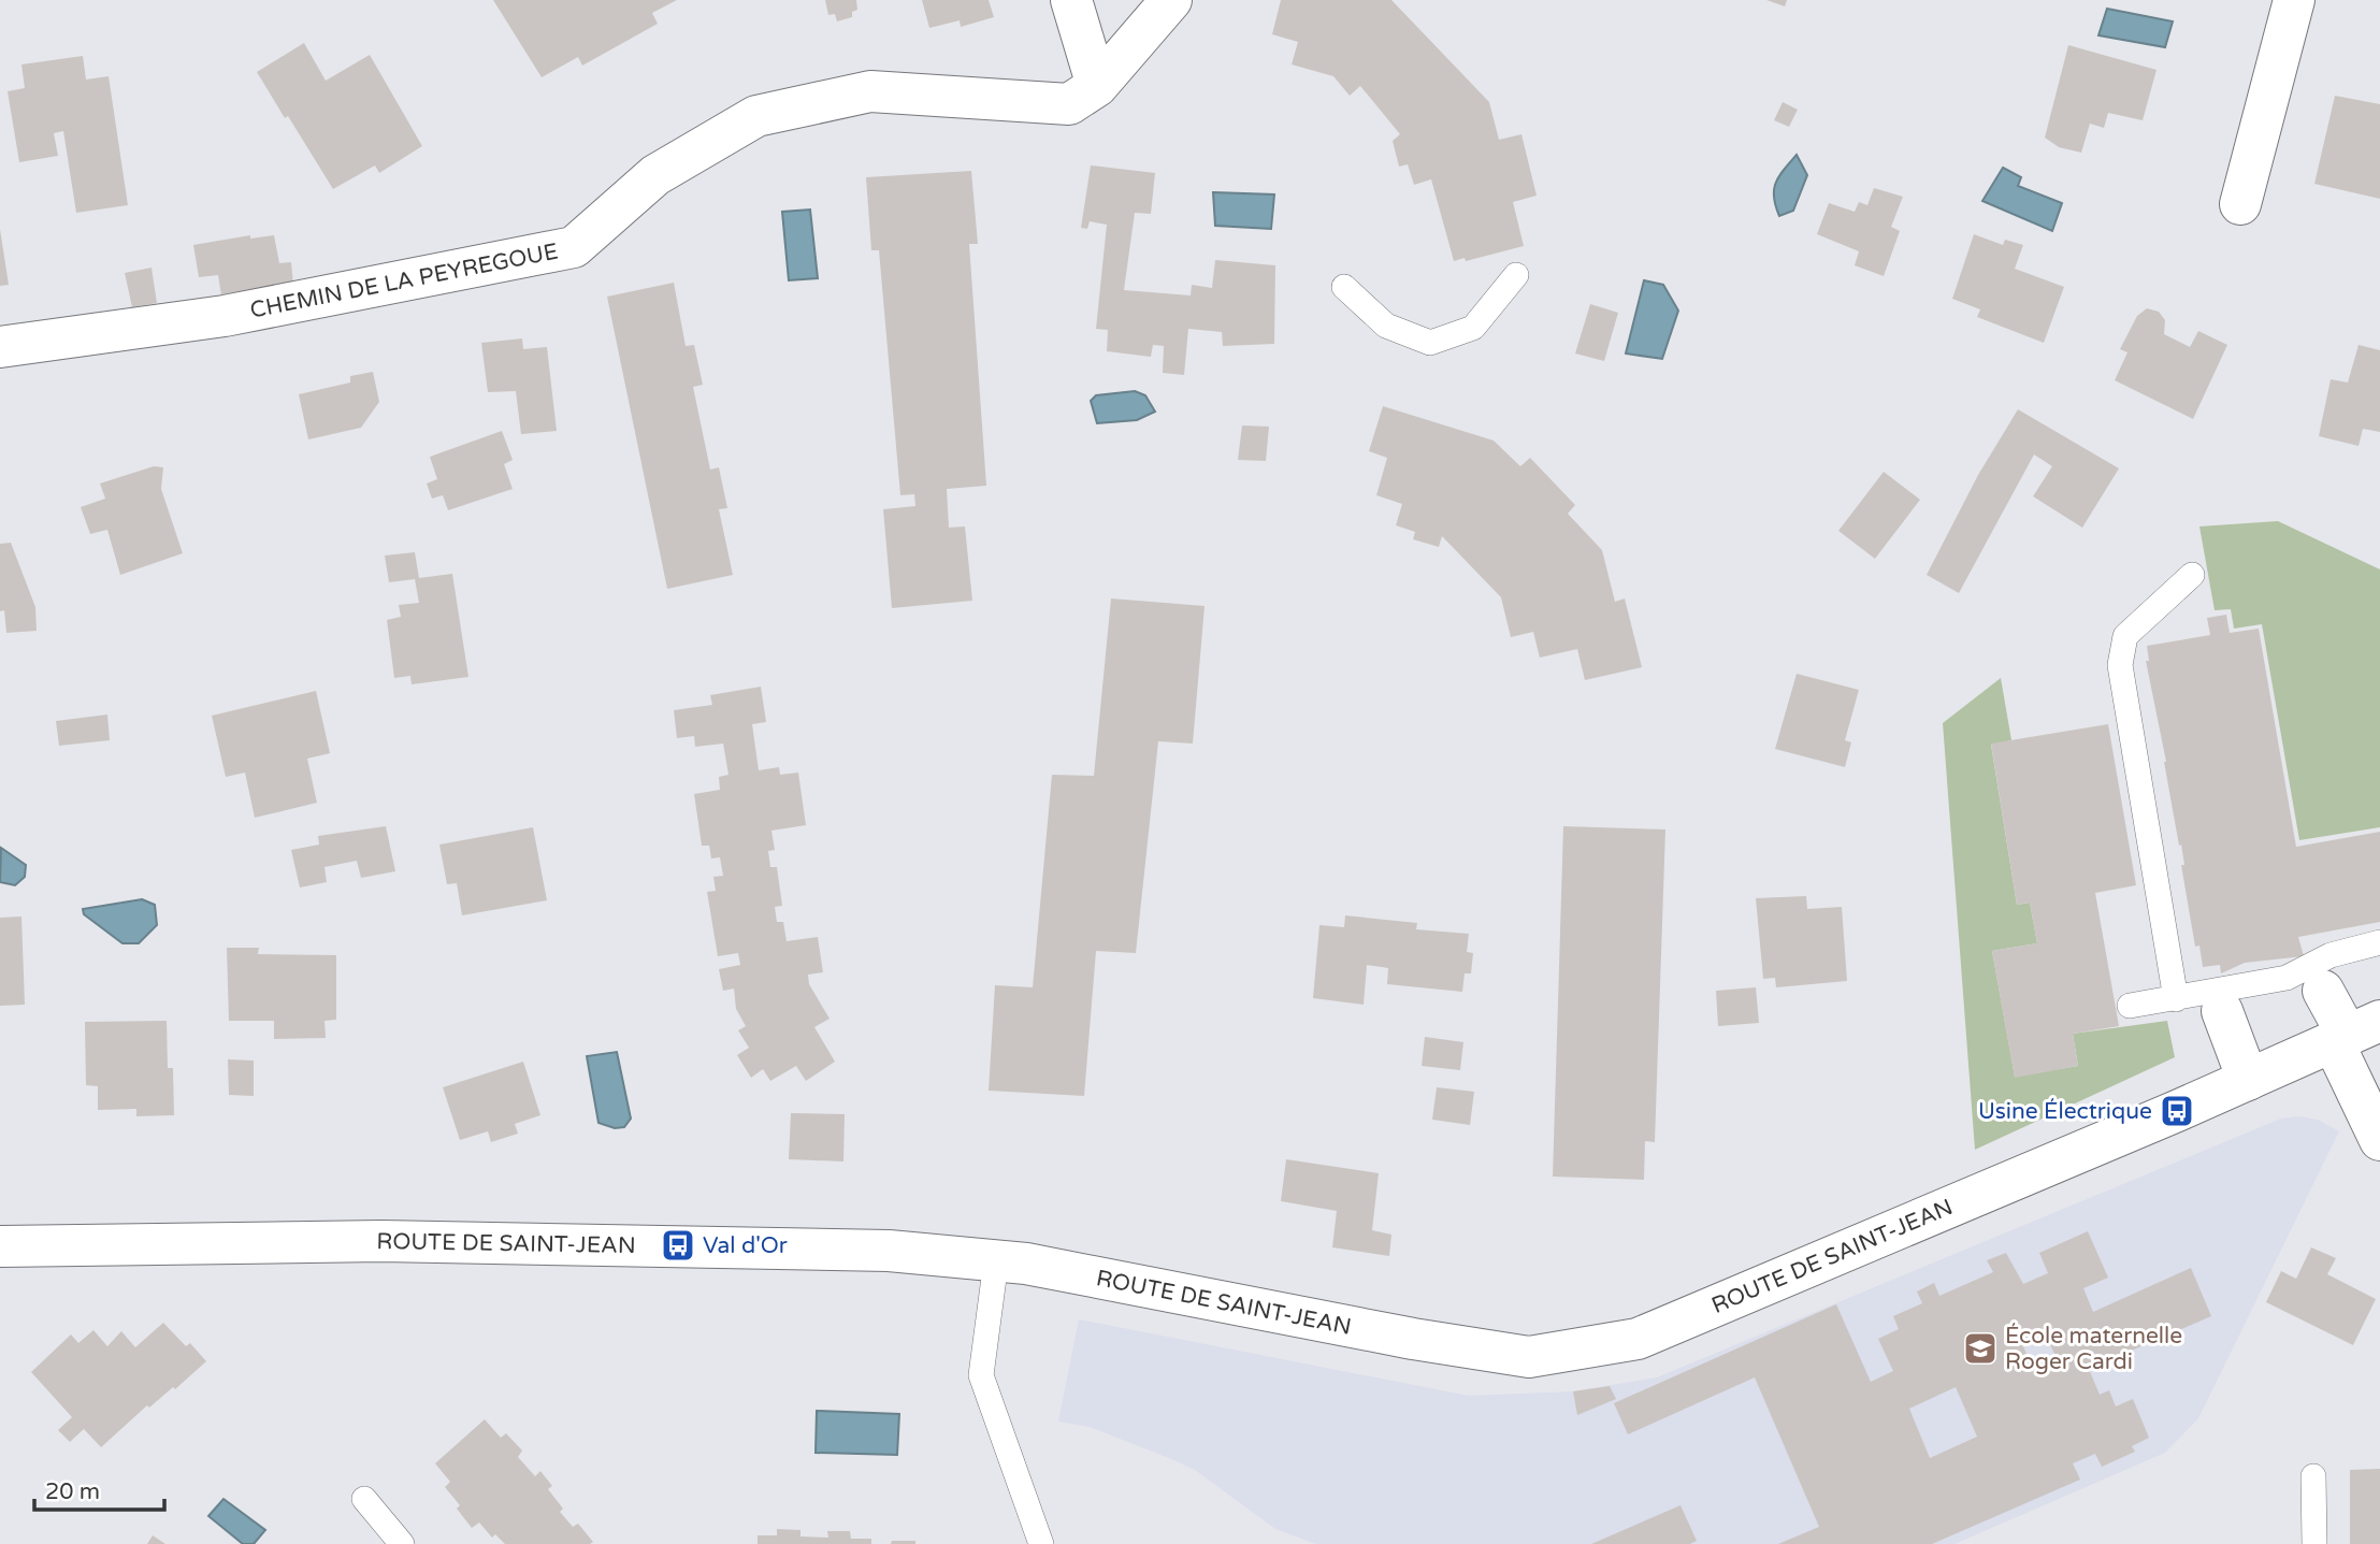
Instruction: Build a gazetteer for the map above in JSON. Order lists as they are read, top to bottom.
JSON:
{
  "streets": {
    "street": ["CHEMIN DE LA PEYREGOUE", "ROUTE DE SAINT-JEAN"]
  },
  "places": {
    "bus stop": ["Usine Électrique", "Val d'Or"],
    "school or university": ["École maternelle Roger Cardi"]
  },
  "scale_bar": "20 m"
}
